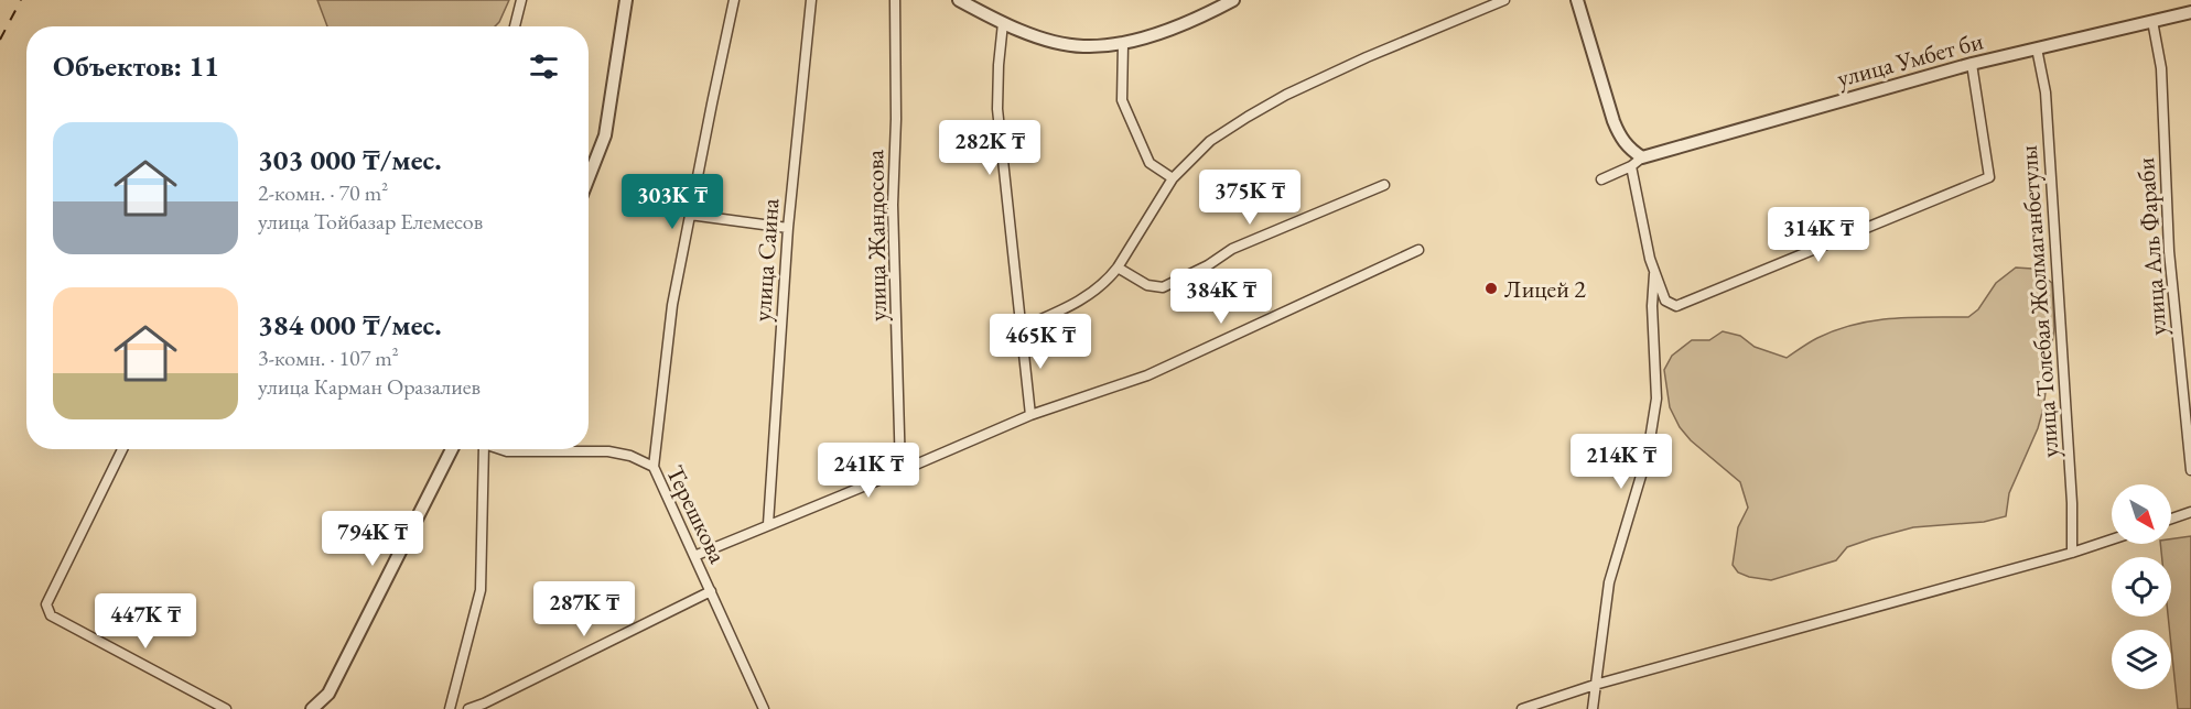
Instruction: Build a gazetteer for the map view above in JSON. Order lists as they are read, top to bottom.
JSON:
{
  "streets": {
    "street": [
      "улица Умбет би",
      "улица Жандосова",
      "улица Аль Фараби",
      "улица Саина",
      "улица Толебая Жолмаганбетулы",
      "Терешкова"
    ]
  },
  "crossings": [
    ["улица Умбет би", "улица Аль Фараби"],
    ["улица Умбет би", "улица Толебая Жолмаганбетулы"]
  ],
  "places": ["Лицей 2"],
  "north": "bottom right",
  "page": {
    "heading": "Объектов: 11",
    "list": [
      {
        "name": "303 000 ₸/мес.",
        "note": "2-комн. · 70 m² · улица Тойбазар Елемесов"
      },
      {
        "name": "384 000 ₸/мес.",
        "note": "3-комн. · 107 m² · улица Карман Оразалиев"
      }
    ],
    "price": [
      "282K ₸",
      "375K ₸",
      "303K ₸",
      "314K ₸",
      "384K ₸",
      "465K ₸",
      "214K ₸",
      "241K ₸",
      "794K ₸",
      "287K ₸",
      "447K ₸"
    ]
  }
}
